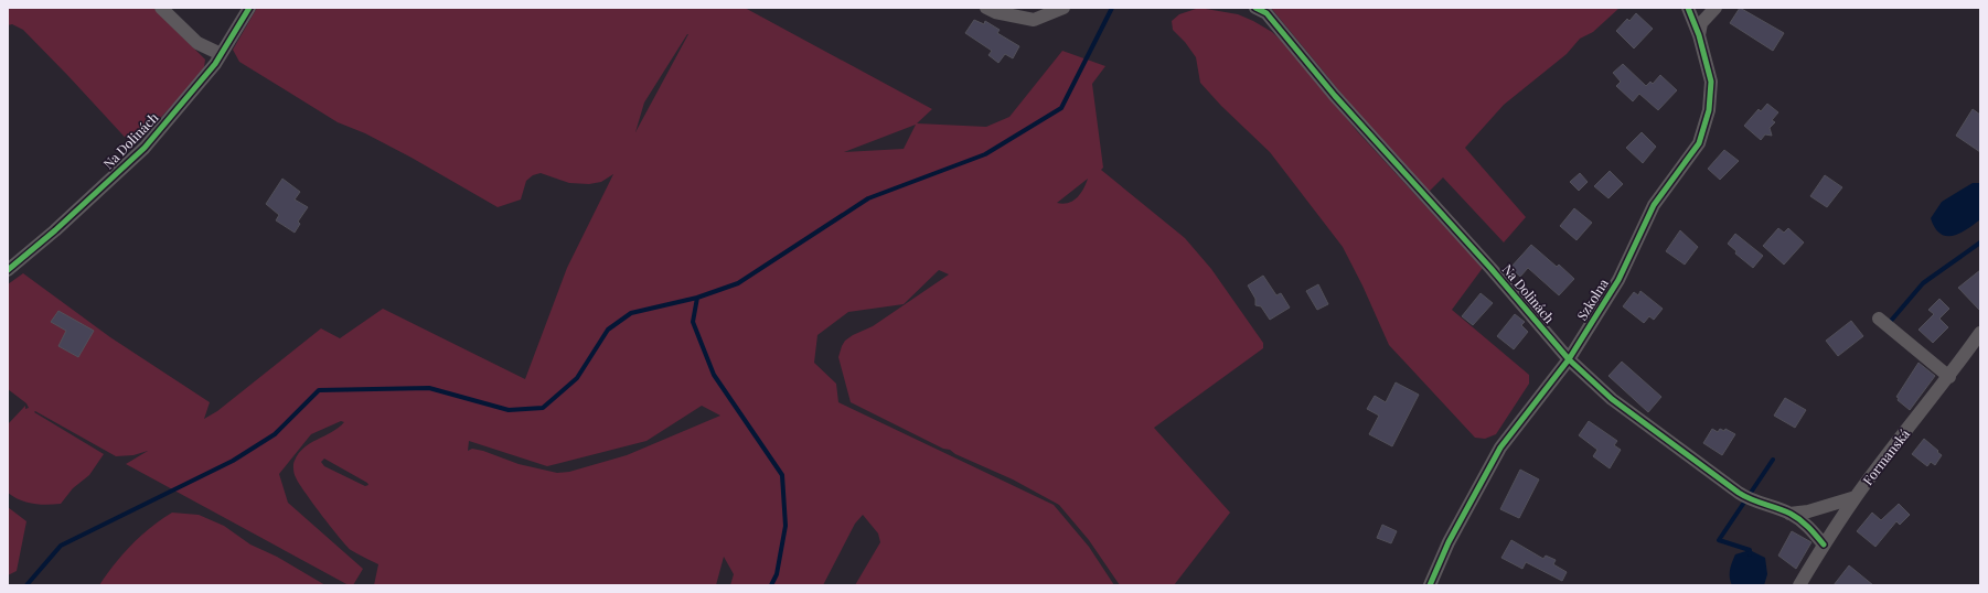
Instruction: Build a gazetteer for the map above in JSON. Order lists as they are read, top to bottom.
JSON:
{
  "streets": {
    "street": ["Na Dolinách", "Szkolna", "Formanská"]
  },
  "crossings": [
    ["Na Dolinách", "Szkolna"],
    ["Na Dolinách", "Formanská"]
  ]
}
